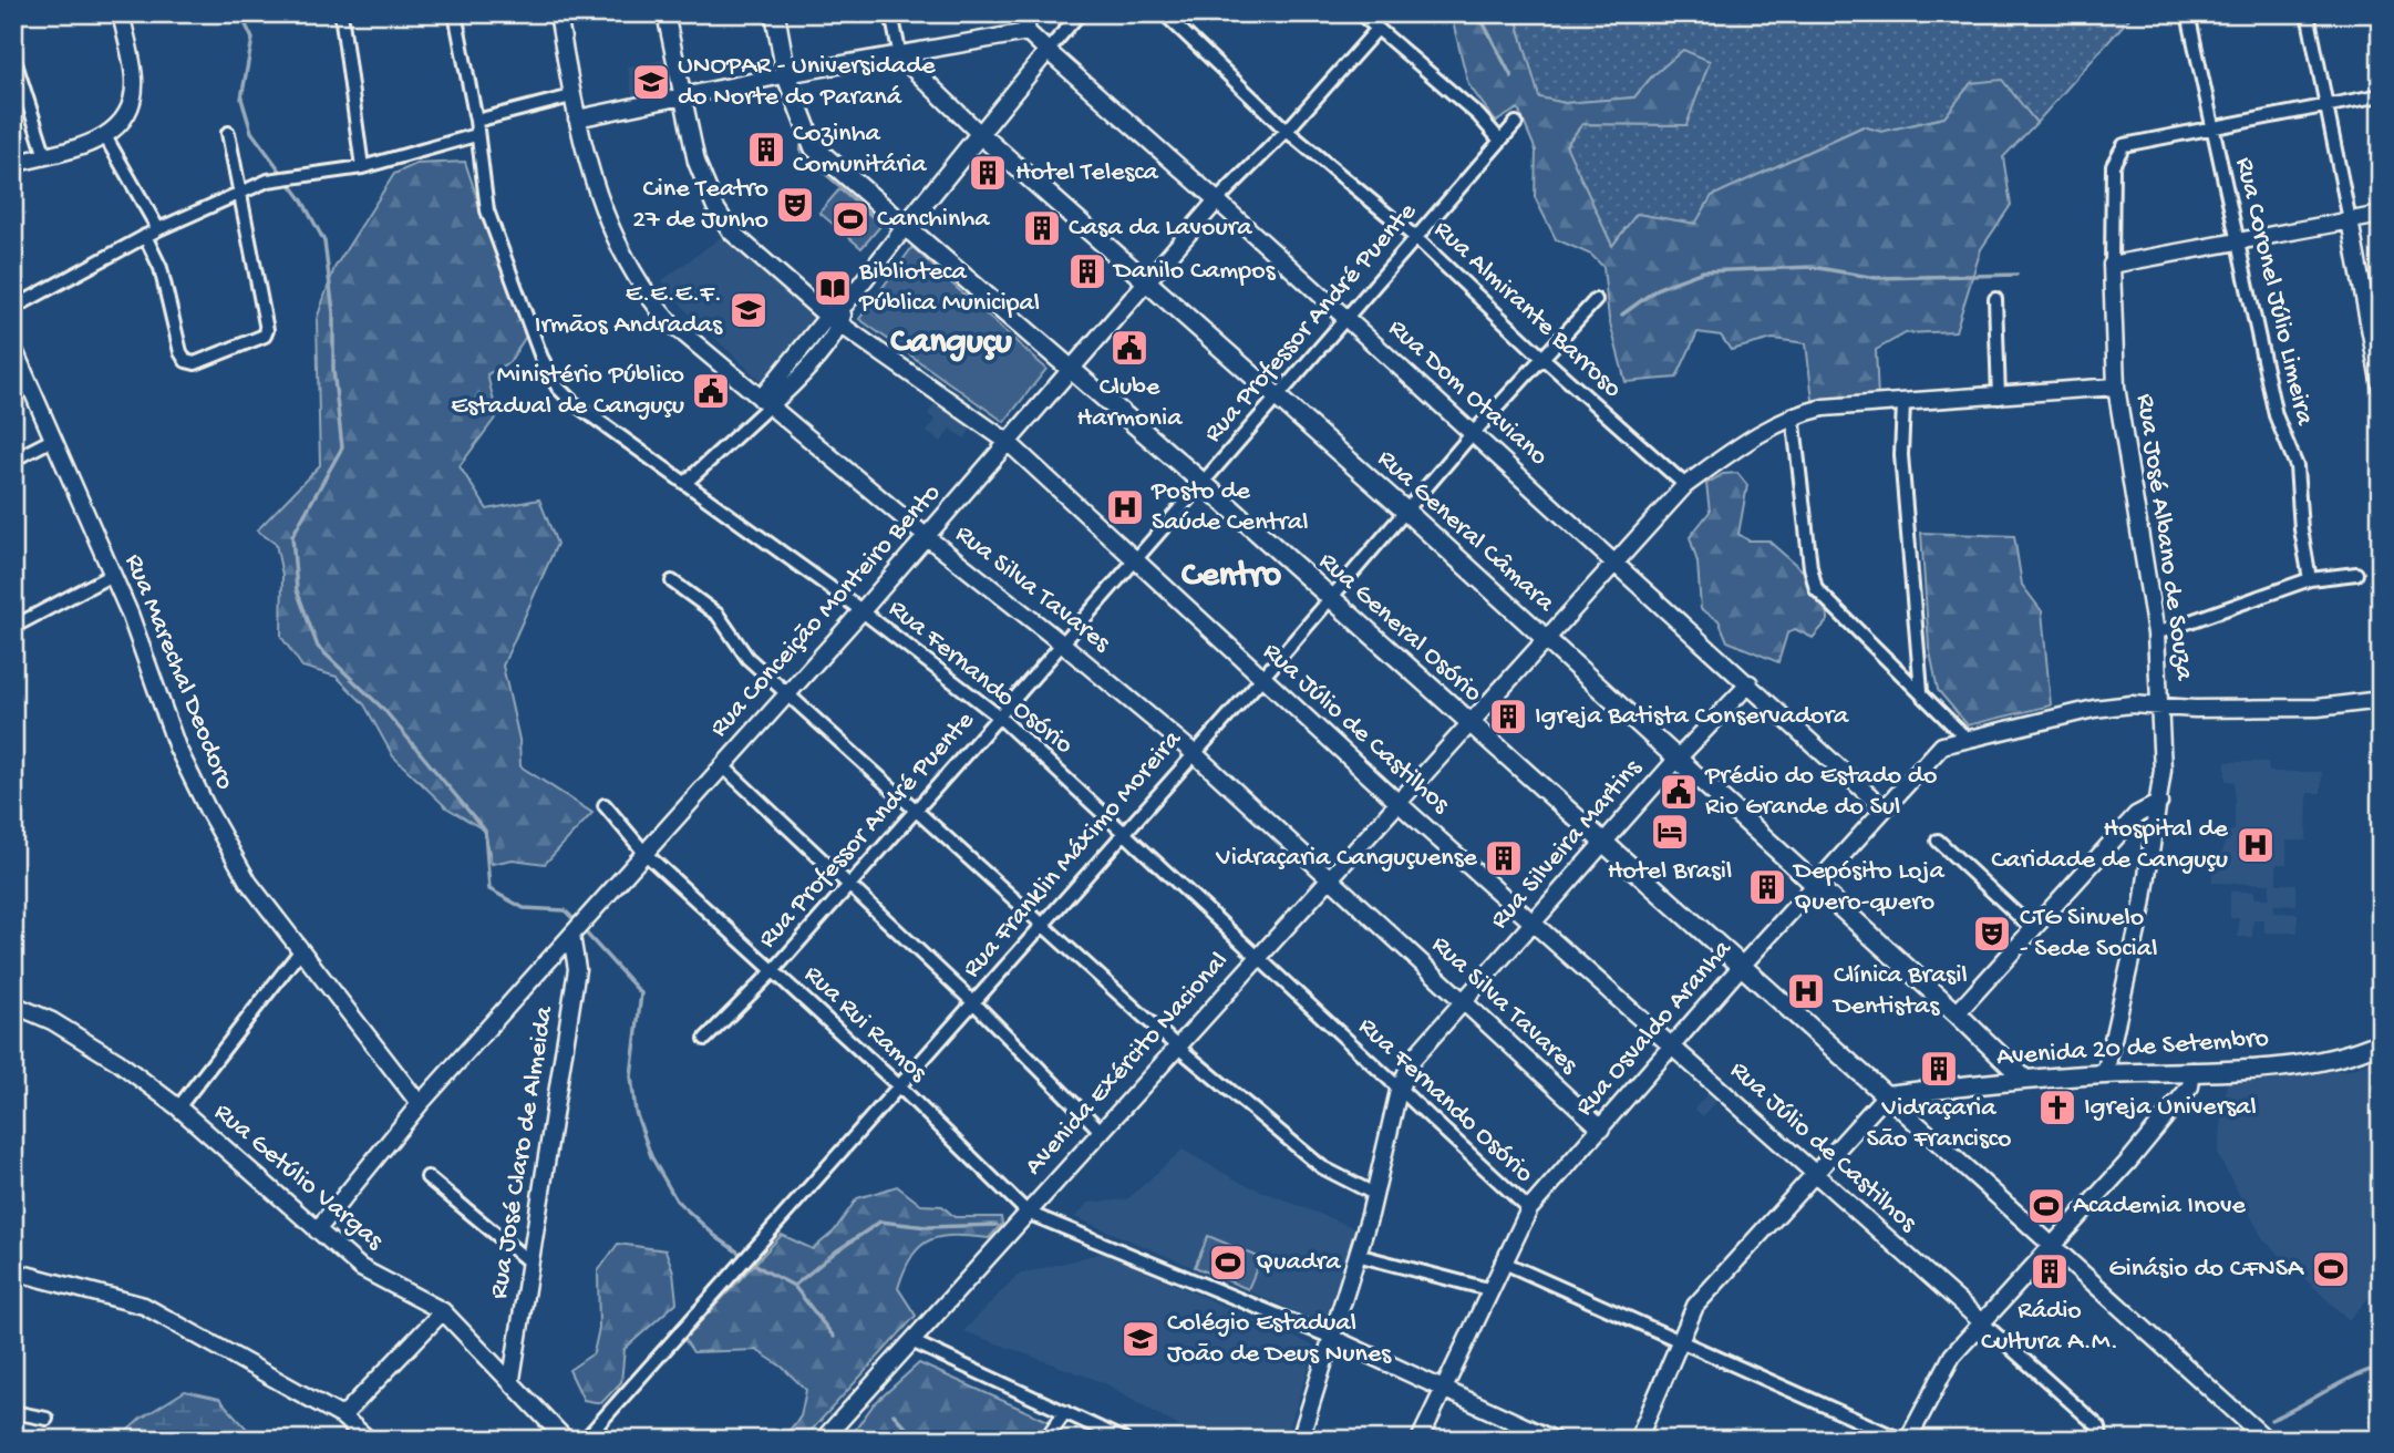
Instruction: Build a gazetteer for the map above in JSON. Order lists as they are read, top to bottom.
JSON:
{
  "streets": {
    "main road": ["Rua General Câmara", "Rua General Osório", "Avenida 20 de Setembro"],
    "street": [
      "Rua Coronel Júlio Limeira",
      "Rua Almirante Barroso",
      "Rua Professor André Puente",
      "Rua Dom Otaviano",
      "Rua José Albano de Souza",
      "Rua Silva Tavares",
      "Rua Conceição Monteiro Bento",
      "Rua Marechal Deodoro",
      "Rua Fernando Osório",
      "Rua Júlio de Castilhos",
      "Rua Silveira Martins",
      "Rua Franklin Máximo Moreira",
      "Rua Rui Ramos",
      "Rua Osvaldo Aranha",
      "Avenida Exército Nacional",
      "Rua José Claro de Almeida",
      "Rua Getúlio Vargas"
    ]
  },
  "crossings": [
    ["Rua Coronel Júlio Limeira", "Rua José Albano de Souza"],
    ["Rua Almirante Barroso", "Rua Professor André Puente"],
    ["Rua Almirante Barroso", "Rua Conceição Monteiro Bento"],
    ["Rua Almirante Barroso", "Rua Franklin Máximo Moreira"],
    ["Rua Almirante Barroso", "Avenida Exército Nacional"],
    ["Rua Professor André Puente", "Rua Dom Otaviano"],
    ["Rua Professor André Puente", "Rua General Câmara"],
    ["Rua Professor André Puente", "Rua Silva Tavares"],
    ["Rua Professor André Puente", "Rua General Osório"],
    ["Rua Professor André Puente", "Rua Fernando Osório"],
    ["Rua Professor André Puente", "Rua Júlio de Castilhos"],
    ["Rua Professor André Puente", "Rua Rui Ramos"],
    ["Rua Dom Otaviano", "Rua Conceição Monteiro Bento"],
    ["Rua Dom Otaviano", "Rua Silveira Martins"],
    ["Rua Dom Otaviano", "Rua Franklin Máximo Moreira"],
    ["Rua Dom Otaviano", "Rua Osvaldo Aranha"],
    ["Rua Dom Otaviano", "Avenida Exército Nacional"],
    ["Rua General Câmara", "Rua Conceição Monteiro Bento"],
    ["Rua General Câmara", "Rua Silveira Martins"],
    ["Rua General Câmara", "Rua Franklin Máximo Moreira"],
    ["Rua General Câmara", "Rua Osvaldo Aranha"],
    ["Rua General Câmara", "Avenida 20 de Setembro"],
    ["Rua General Câmara", "Avenida Exército Nacional"],
    ["Rua José Albano de Souza", "Avenida 20 de Setembro"],
    ["Rua José Albano de Souza", "Avenida Exército Nacional"],
    ["Rua Silva Tavares", "Rua Conceição Monteiro Bento"],
    ["Rua Silva Tavares", "Rua Silveira Martins"],
    ["Rua Silva Tavares", "Rua Franklin Máximo Moreira"],
    ["Rua Silva Tavares", "Rua Osvaldo Aranha"],
    ["Rua Silva Tavares", "Avenida Exército Nacional"],
    ["Rua Conceição Monteiro Bento", "Rua General Osório"],
    ["Rua Conceição Monteiro Bento", "Rua Marechal Deodoro"],
    ["Rua Conceição Monteiro Bento", "Rua Fernando Osório"],
    ["Rua Conceição Monteiro Bento", "Rua Júlio de Castilhos"],
    ["Rua Conceição Monteiro Bento", "Rua Rui Ramos"],
    ["Rua Conceição Monteiro Bento", "Rua José Claro de Almeida"],
    ["Rua Conceição Monteiro Bento", "Rua Getúlio Vargas"],
    ["Rua General Osório", "Rua Silveira Martins"],
    ["Rua General Osório", "Rua Franklin Máximo Moreira"],
    ["Rua General Osório", "Rua Osvaldo Aranha"],
    ["Rua General Osório", "Avenida 20 de Setembro"],
    ["Rua General Osório", "Avenida Exército Nacional"],
    ["Rua Fernando Osório", "Rua Silveira Martins"],
    ["Rua Fernando Osório", "Rua Franklin Máximo Moreira"],
    ["Rua Fernando Osório", "Rua Osvaldo Aranha"],
    ["Rua Fernando Osório", "Avenida Exército Nacional"],
    ["Rua Júlio de Castilhos", "Rua Silveira Martins"],
    ["Rua Júlio de Castilhos", "Rua Franklin Máximo Moreira"],
    ["Rua Júlio de Castilhos", "Rua Osvaldo Aranha"],
    ["Rua Júlio de Castilhos", "Avenida Exército Nacional"],
    ["Rua Franklin Máximo Moreira", "Rua Rui Ramos"],
    ["Rua Rui Ramos", "Avenida Exército Nacional"],
    ["Rua José Claro de Almeida", "Rua Getúlio Vargas"]
  ],
  "districts": ["Canguçu", "Centro"],
  "places": {
    "school or university": ["UNOPAR - Universidade do Norte do Paraná", "E.E.E.F. Irmãos Andradas", "Colégio Estadual João de Deus Nunes"],
    "building": [
      "Cozinha Comunitária",
      "Hotel Telesca",
      "Casa da Lavoura",
      "Danilo Campos",
      "Igreja Batista Conservadora",
      "Vidraçaria Canguçuense",
      "Depósito Loja Quero-quero",
      "Vidraçaria São Francisco",
      "Rádio Cultura A.M."
    ],
    "theatre": ["Cine Teatro 27 de Junho", "CTG Sinuelo - Sede Social"],
    "sports": [
      "Canchinha",
      "Academia Inove",
      "Quadra",
      "Ginásio do CFNSA"
    ],
    "library": ["Biblioteca Pública Municipal"],
    "public building": ["Clube Harmonia", "Ministério Público Estadual de Canguçu", "Prédio do Estado do Rio Grande do Sul"],
    "hospital": ["Posto de Saúde Central", "Hospital de Caridade de Canguçu", "Clínica Brasil Dentistas"],
    "hotel": ["Hotel Brasil"],
    "church": ["Igreja Universal"]
  }
}
